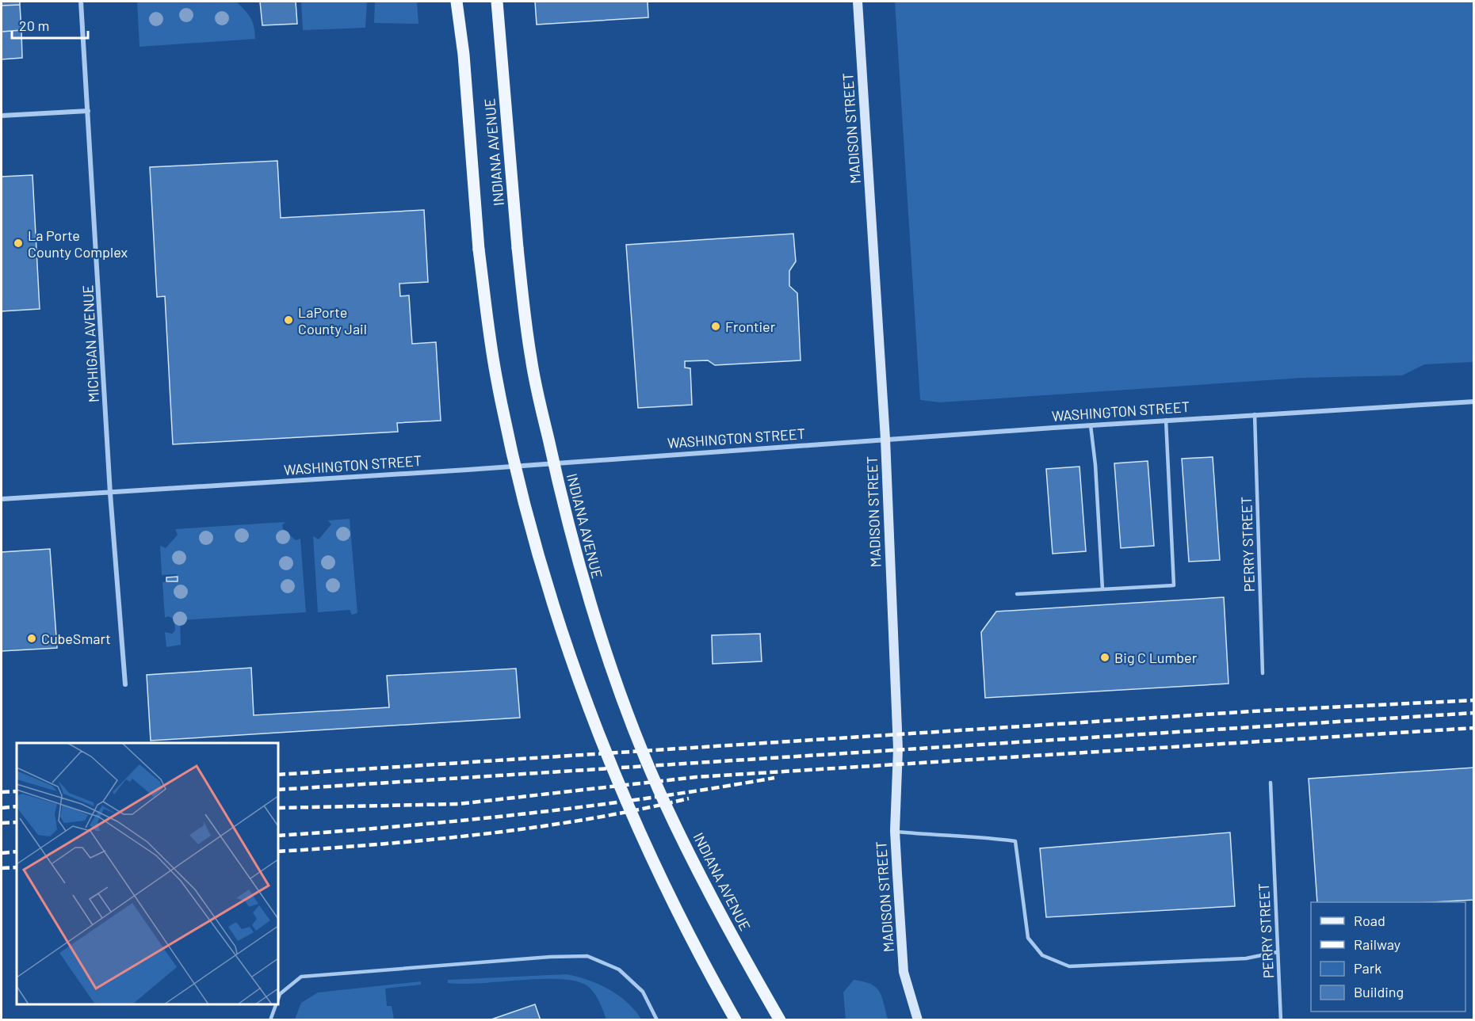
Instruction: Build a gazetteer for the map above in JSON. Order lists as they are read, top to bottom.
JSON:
{
  "streets": {
    "main road": ["INDIANA AVENUE"],
    "street": ["MADISON STREET", "MICHIGAN AVENUE", "WASHINGTON STREET"],
    "lane": ["PERRY STREET"]
  },
  "crossings": [
    ["MADISON STREET", "WASHINGTON STREET"],
    ["MICHIGAN AVENUE", "WASHINGTON STREET"],
    ["WASHINGTON STREET", "PERRY STREET"]
  ],
  "places": [
    "La Porte County Complex",
    "LaPorte County Jail",
    "Frontier",
    "CubeSmart",
    "Big C Lumber"
  ],
  "legend": [
    "Road",
    "Railway",
    "Park",
    "Building"
  ],
  "scale_bar": "20 m"
}
